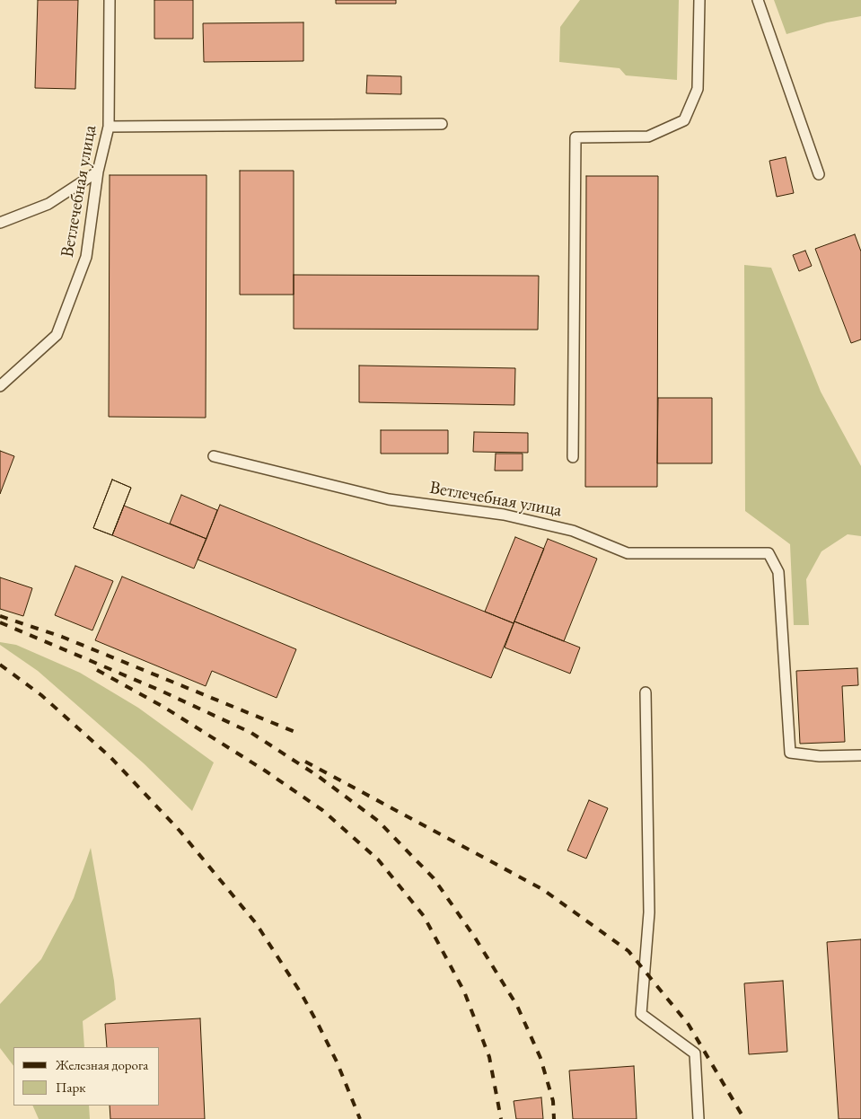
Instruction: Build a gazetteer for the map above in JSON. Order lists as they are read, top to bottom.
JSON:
{
  "streets": {
    "lane": ["Ветлечебная улица"]
  },
  "legend": ["Железная дорога", "Парк"]
}
